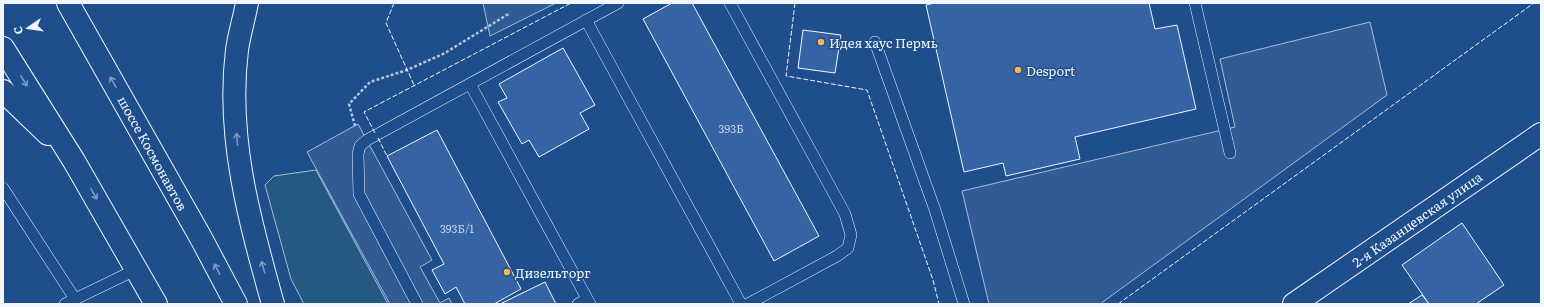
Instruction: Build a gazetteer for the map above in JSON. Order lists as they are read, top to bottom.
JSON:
{
  "streets": {
    "main road": ["шоссе Космонавтов", "2-я Казанцевская улица"]
  },
  "places": ["Идея хаус Пермь", "Desport", "Дизельторг"],
  "house_numbers": ["393Б", "393Б/1"],
  "north": "left"
}
